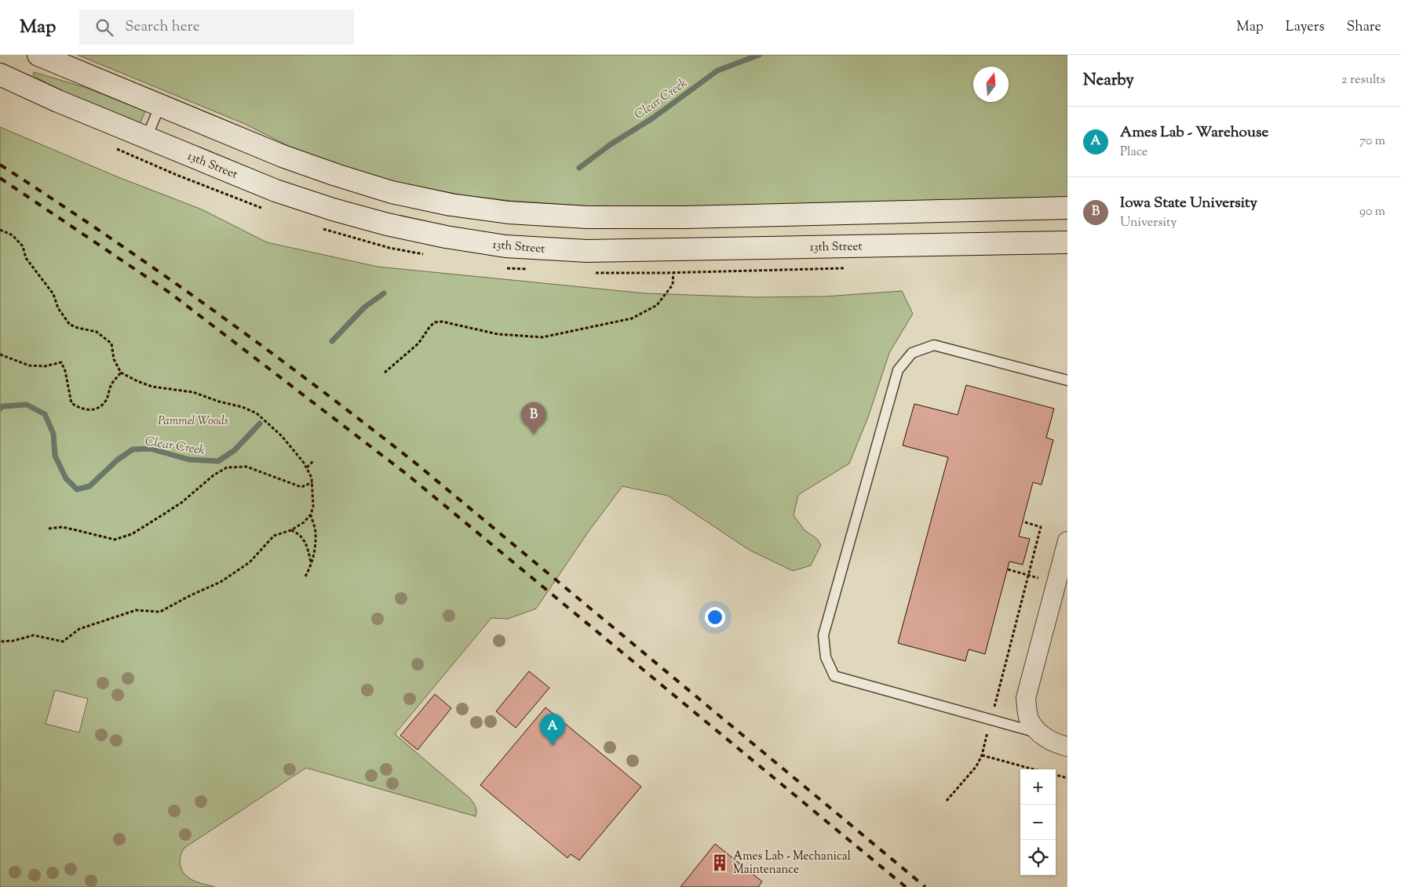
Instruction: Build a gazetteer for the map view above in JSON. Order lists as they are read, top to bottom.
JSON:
{
  "streets": {
    "main road": ["13th Street"]
  },
  "water": ["Clear Creek"],
  "parks": ["Pammel Woods"],
  "places": {
    "building": ["Ames Lab - Mechanical Maintenance"]
  },
  "north": "top",
  "page": {
    "header": "Map",
    "search": "Search here",
    "nav": ["Map", "Layers", "Share"],
    "heading": ["Nearby", "2 results"],
    "list": [
      {
        "mark": "A",
        "name": "Ames Lab - Warehouse",
        "note": "Place",
        "value": "70 m"
      },
      {
        "mark": "B",
        "name": "Iowa State University",
        "note": "University",
        "value": "90 m"
      }
    ],
    "pins": ["B", "A"],
    "map_buttons": ["+", "−"]
  }
}
